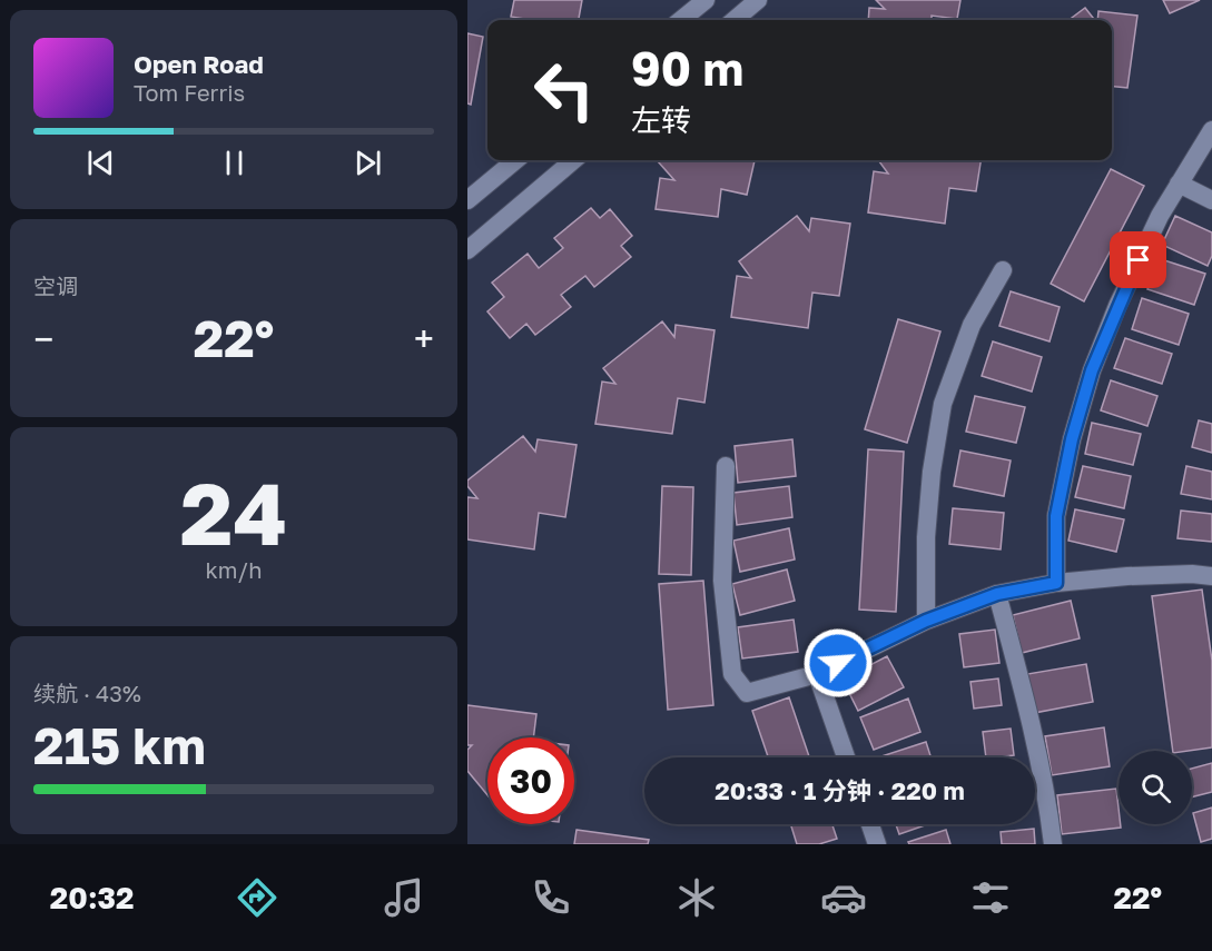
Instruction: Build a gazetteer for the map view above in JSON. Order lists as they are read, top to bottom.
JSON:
{
  "page": {
    "turn": ["90 m", "左转"],
    "song": ["Open Road", "Tom Ferris"],
    "tile": [
      "空调",
      ["24", "km/h"],
      ["续航 · 43%", "215 km"]
    ],
    "heat": ["−", "22°", "+"],
    "limit": "30",
    "trip": "20:33 · 1 分钟 · 220 m",
    "tabs": ["20:32", "22°"]
  }
}
